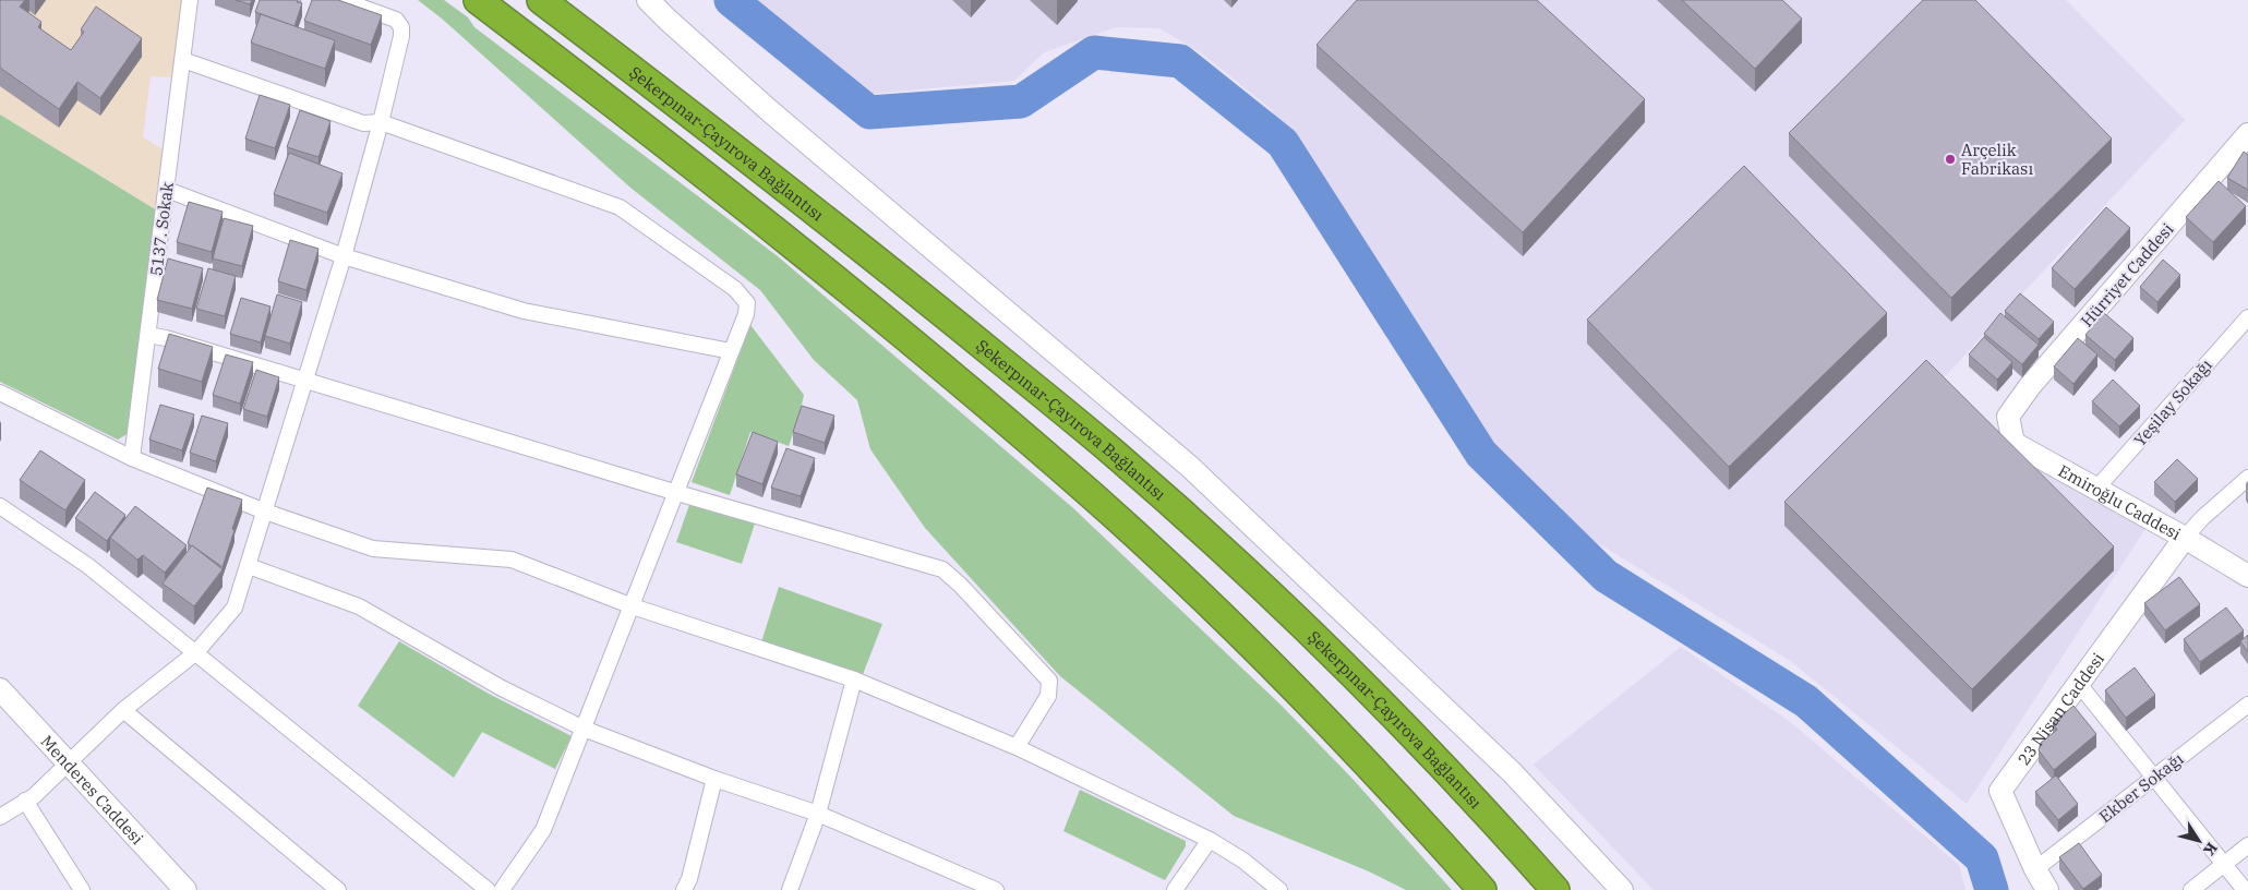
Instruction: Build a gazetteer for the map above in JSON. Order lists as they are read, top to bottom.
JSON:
{
  "streets": {
    "highway": ["Şekerpınar-Çayırova Bağlantısı"],
    "street": [
      "5137. Sokak",
      "Hürriyet Caddesi",
      "Yeşilay Sokağı",
      "Emiroğlu Caddesi",
      "23 Nisan Caddesi",
      "Ekber Sokağı",
      "Menderes Caddesi"
    ]
  },
  "crossings": [
    ["Hürriyet Caddesi", "Emiroğlu Caddesi"],
    ["Yeşilay Sokağı", "Emiroğlu Caddesi"],
    ["Emiroğlu Caddesi", "23 Nisan Caddesi"],
    ["23 Nisan Caddesi", "Ekber Sokağı"]
  ],
  "places": ["Arçelik Fabrikası"],
  "north": "bottom right"
}
